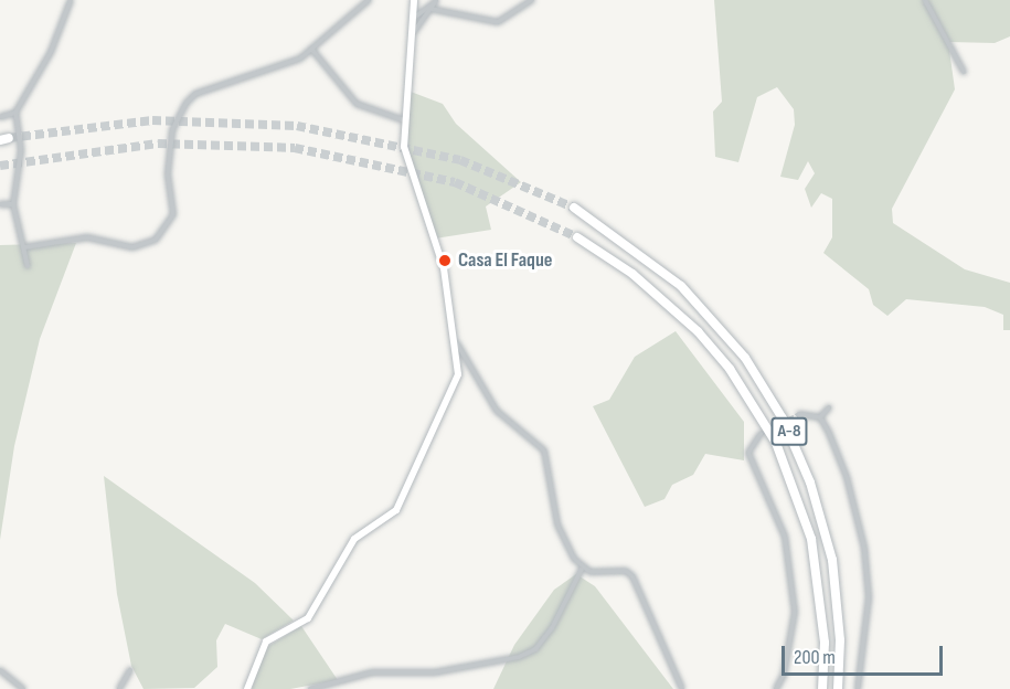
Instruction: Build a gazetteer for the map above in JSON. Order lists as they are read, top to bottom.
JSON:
{
  "streets": {
    "highway": ["A-8"]
  },
  "places": ["Casa El Faque"],
  "scale_bar": "200 m"
}
